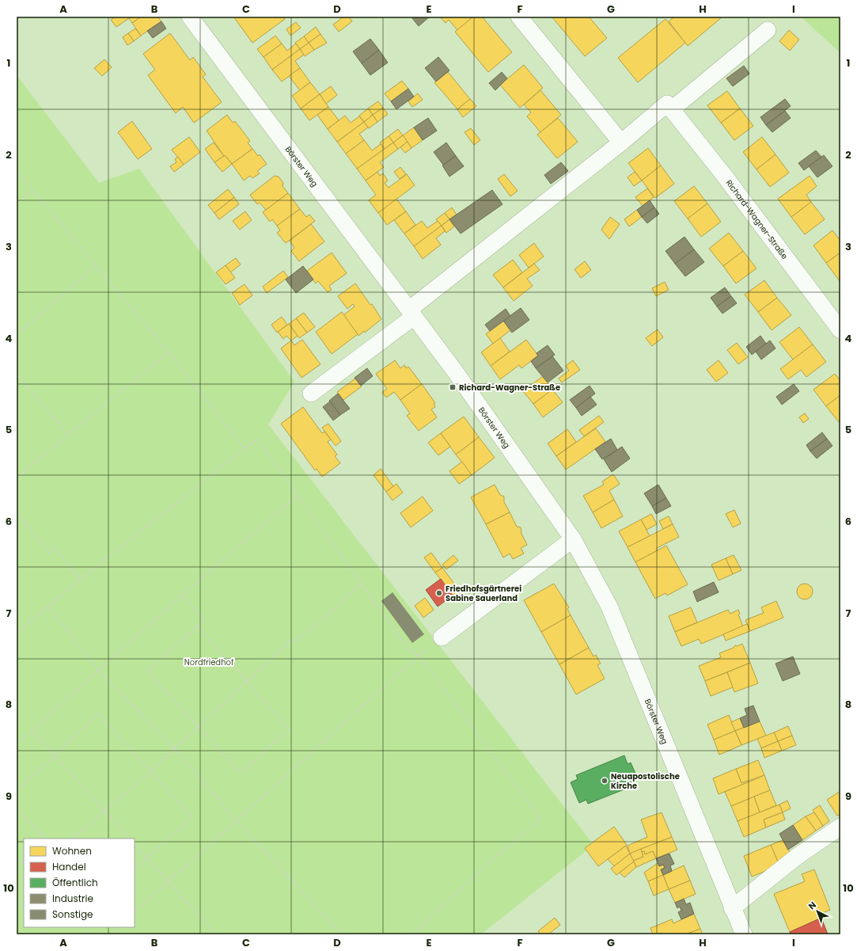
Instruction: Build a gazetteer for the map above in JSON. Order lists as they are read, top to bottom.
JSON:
{
  "streets": {
    "street": ["Börster Weg", "Richard-Wagner-Straße"]
  },
  "parks": ["Nordfriedhof"],
  "places": {
    "transit": ["Richard-Wagner-Straße"],
    "other": ["Friedhofsgärtnerei Sabine Sauerland", "Neuapostolische Kirche"]
  },
  "legend": [
    "Wohnen",
    "Handel",
    "Öffentlich",
    "Industrie",
    "Sonstige"
  ],
  "north": "top left",
  "grid": {
    "columns": [
      "A",
      "B",
      "C",
      "D",
      "E",
      "F",
      "G",
      "H",
      "I"
    ],
    "rows": [
      "1",
      "2",
      "3",
      "4",
      "5",
      "6",
      "7",
      "8",
      "9",
      "10"
    ]
  }
}
